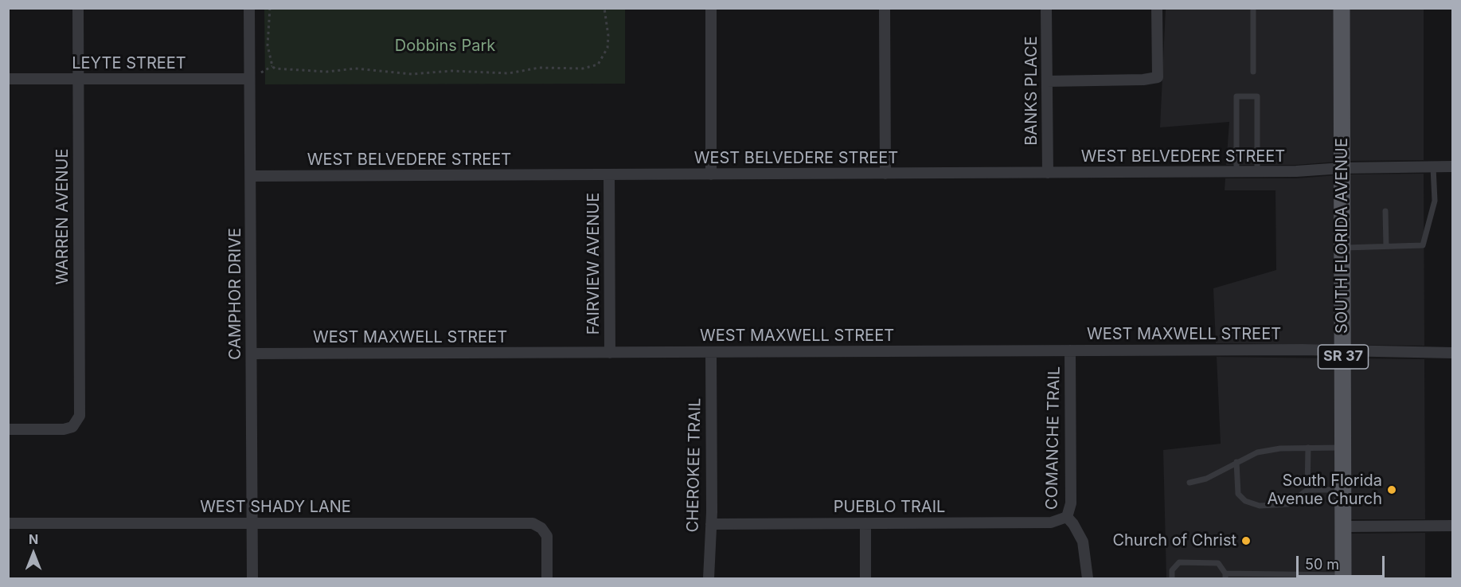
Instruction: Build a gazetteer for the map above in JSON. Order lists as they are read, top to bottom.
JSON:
{
  "streets": {
    "main road": ["SOUTH FLORIDA AVENUE", "SR 37"],
    "street": [
      "LEYTE STREET",
      "BANKS PLACE",
      "WEST BELVEDERE STREET",
      "WARREN AVENUE",
      "FAIRVIEW AVENUE",
      "CAMPHOR DRIVE",
      "WEST MAXWELL STREET",
      "COMANCHE TRAIL",
      "CHEROKEE TRAIL",
      "WEST SHADY LANE",
      "PUEBLO TRAIL"
    ]
  },
  "crossings": [
    ["LEYTE STREET", "WARREN AVENUE"],
    ["LEYTE STREET", "CAMPHOR DRIVE"],
    ["BANKS PLACE", "WEST BELVEDERE STREET"],
    ["WEST BELVEDERE STREET", "SOUTH FLORIDA AVENUE"],
    ["WEST BELVEDERE STREET", "FAIRVIEW AVENUE"],
    ["WEST BELVEDERE STREET", "CAMPHOR DRIVE"],
    ["SOUTH FLORIDA AVENUE", "WEST MAXWELL STREET"],
    ["FAIRVIEW AVENUE", "WEST MAXWELL STREET"],
    ["CAMPHOR DRIVE", "WEST MAXWELL STREET"],
    ["CAMPHOR DRIVE", "WEST SHADY LANE"],
    ["WEST MAXWELL STREET", "COMANCHE TRAIL"],
    ["WEST MAXWELL STREET", "CHEROKEE TRAIL"],
    ["COMANCHE TRAIL", "PUEBLO TRAIL"],
    ["CHEROKEE TRAIL", "PUEBLO TRAIL"]
  ],
  "parks": ["Dobbins Park"],
  "places": ["South Florida Avenue Church", "Church of Christ"],
  "scale_bar": "50 m",
  "north": "top"
}
